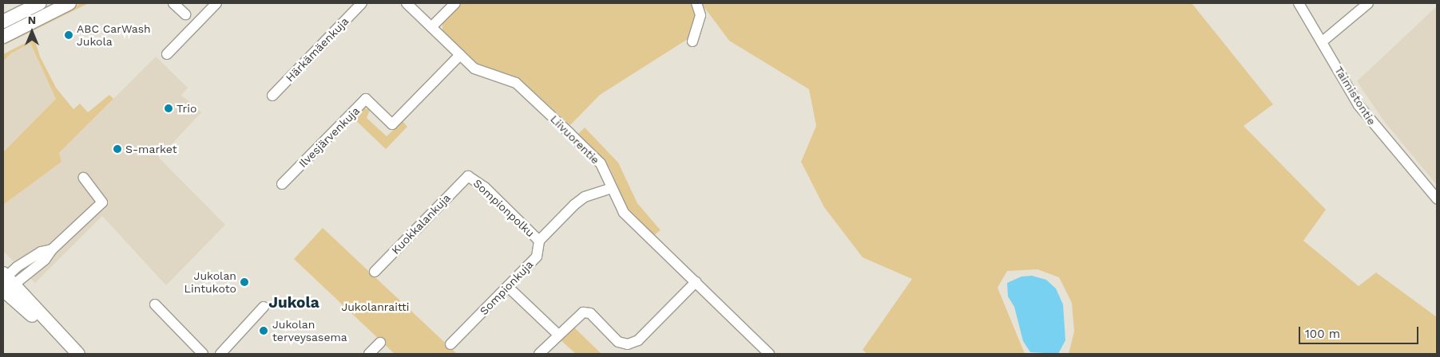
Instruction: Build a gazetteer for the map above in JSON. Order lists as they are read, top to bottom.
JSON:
{
  "streets": {
    "street": [
      "Härkämäenkuja",
      "Taimistontie",
      "Ilvesjärvenkuja",
      "Liivuorentie",
      "Sompionpolku",
      "Kuokkalankuja",
      "Sompionkuja"
    ]
  },
  "crossings": [
    ["Ilvesjärvenkuja", "Liivuorentie"],
    ["Sompionpolku", "Kuokkalankuja"],
    ["Sompionpolku", "Sompionkuja"]
  ],
  "districts": ["Jukola"],
  "parks": ["Jukolanraitti"],
  "places": [
    "ABC CarWash Jukola",
    "Trio",
    "S-market",
    "Jukolan Lintukoto",
    "Jukolan terveysasema"
  ],
  "scale_bar": "100 m",
  "north": "top"
}
